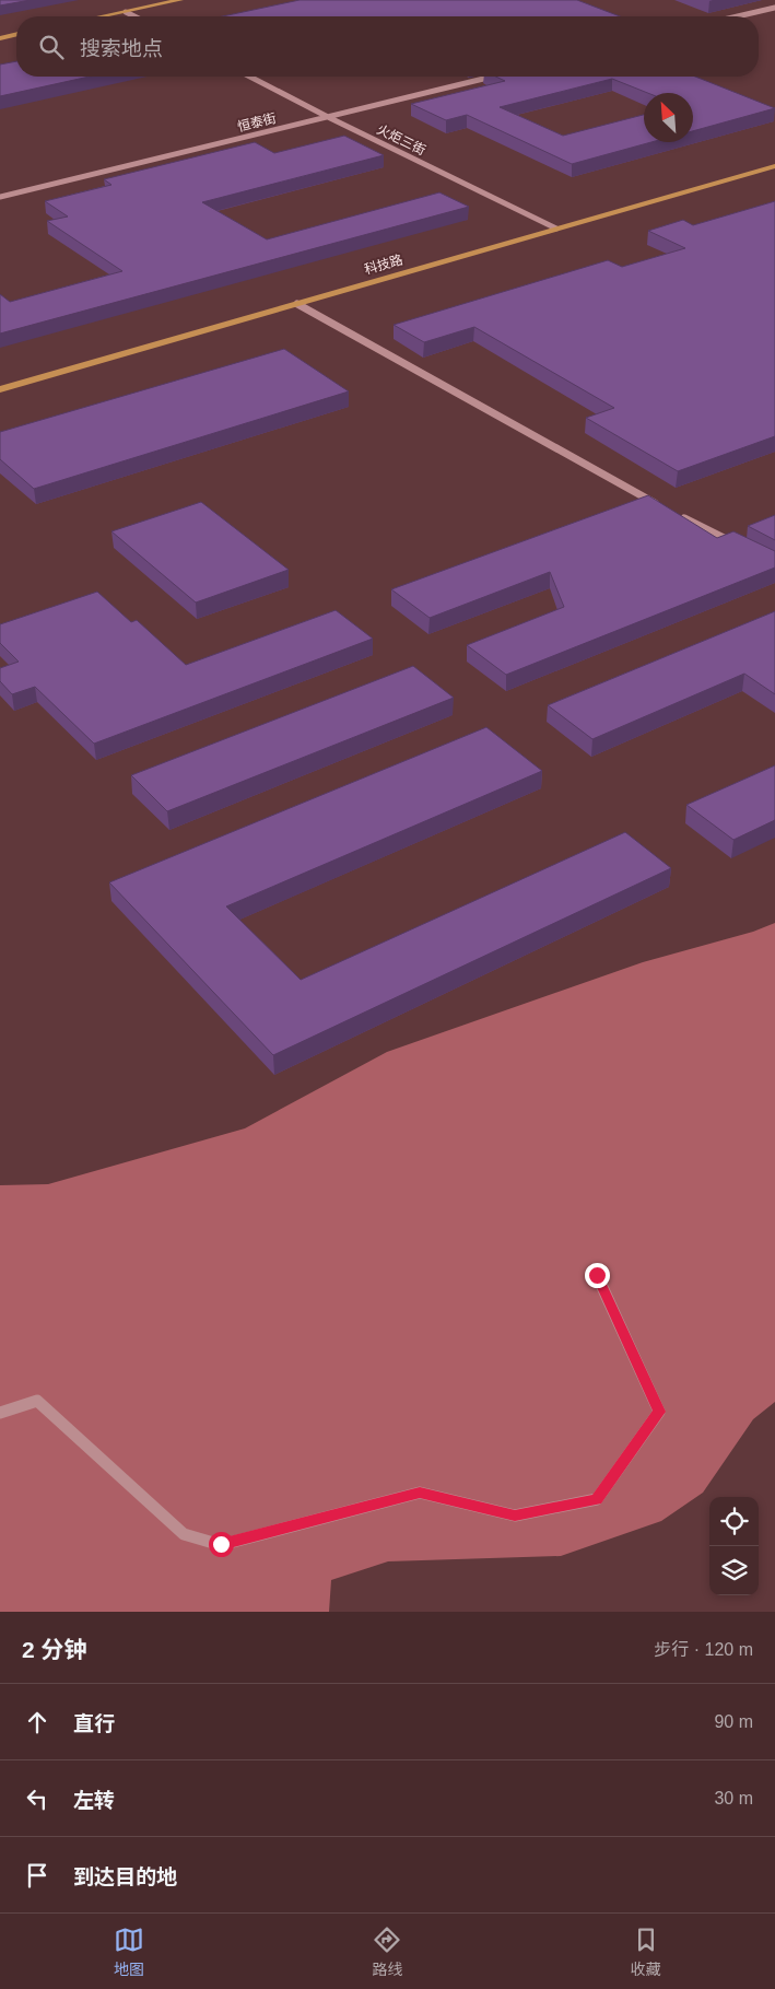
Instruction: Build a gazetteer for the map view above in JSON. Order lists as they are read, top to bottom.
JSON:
{
  "streets": {
    "main road": ["科技路"],
    "street": ["恒泰街", "火炬三街"]
  },
  "crossings": [
    ["恒泰街", "火炬三街"],
    ["火炬三街", "科技路"]
  ],
  "north": "top left",
  "page": {
    "search": "搜索地点",
    "heading": ["2 分钟", "步行 · 120 m"],
    "list": [
      ["直行", "90 m"],
      ["左转", "30 m"],
      "到达目的地"
    ],
    "nav": ["地图", "路线", "收藏"]
  }
}
